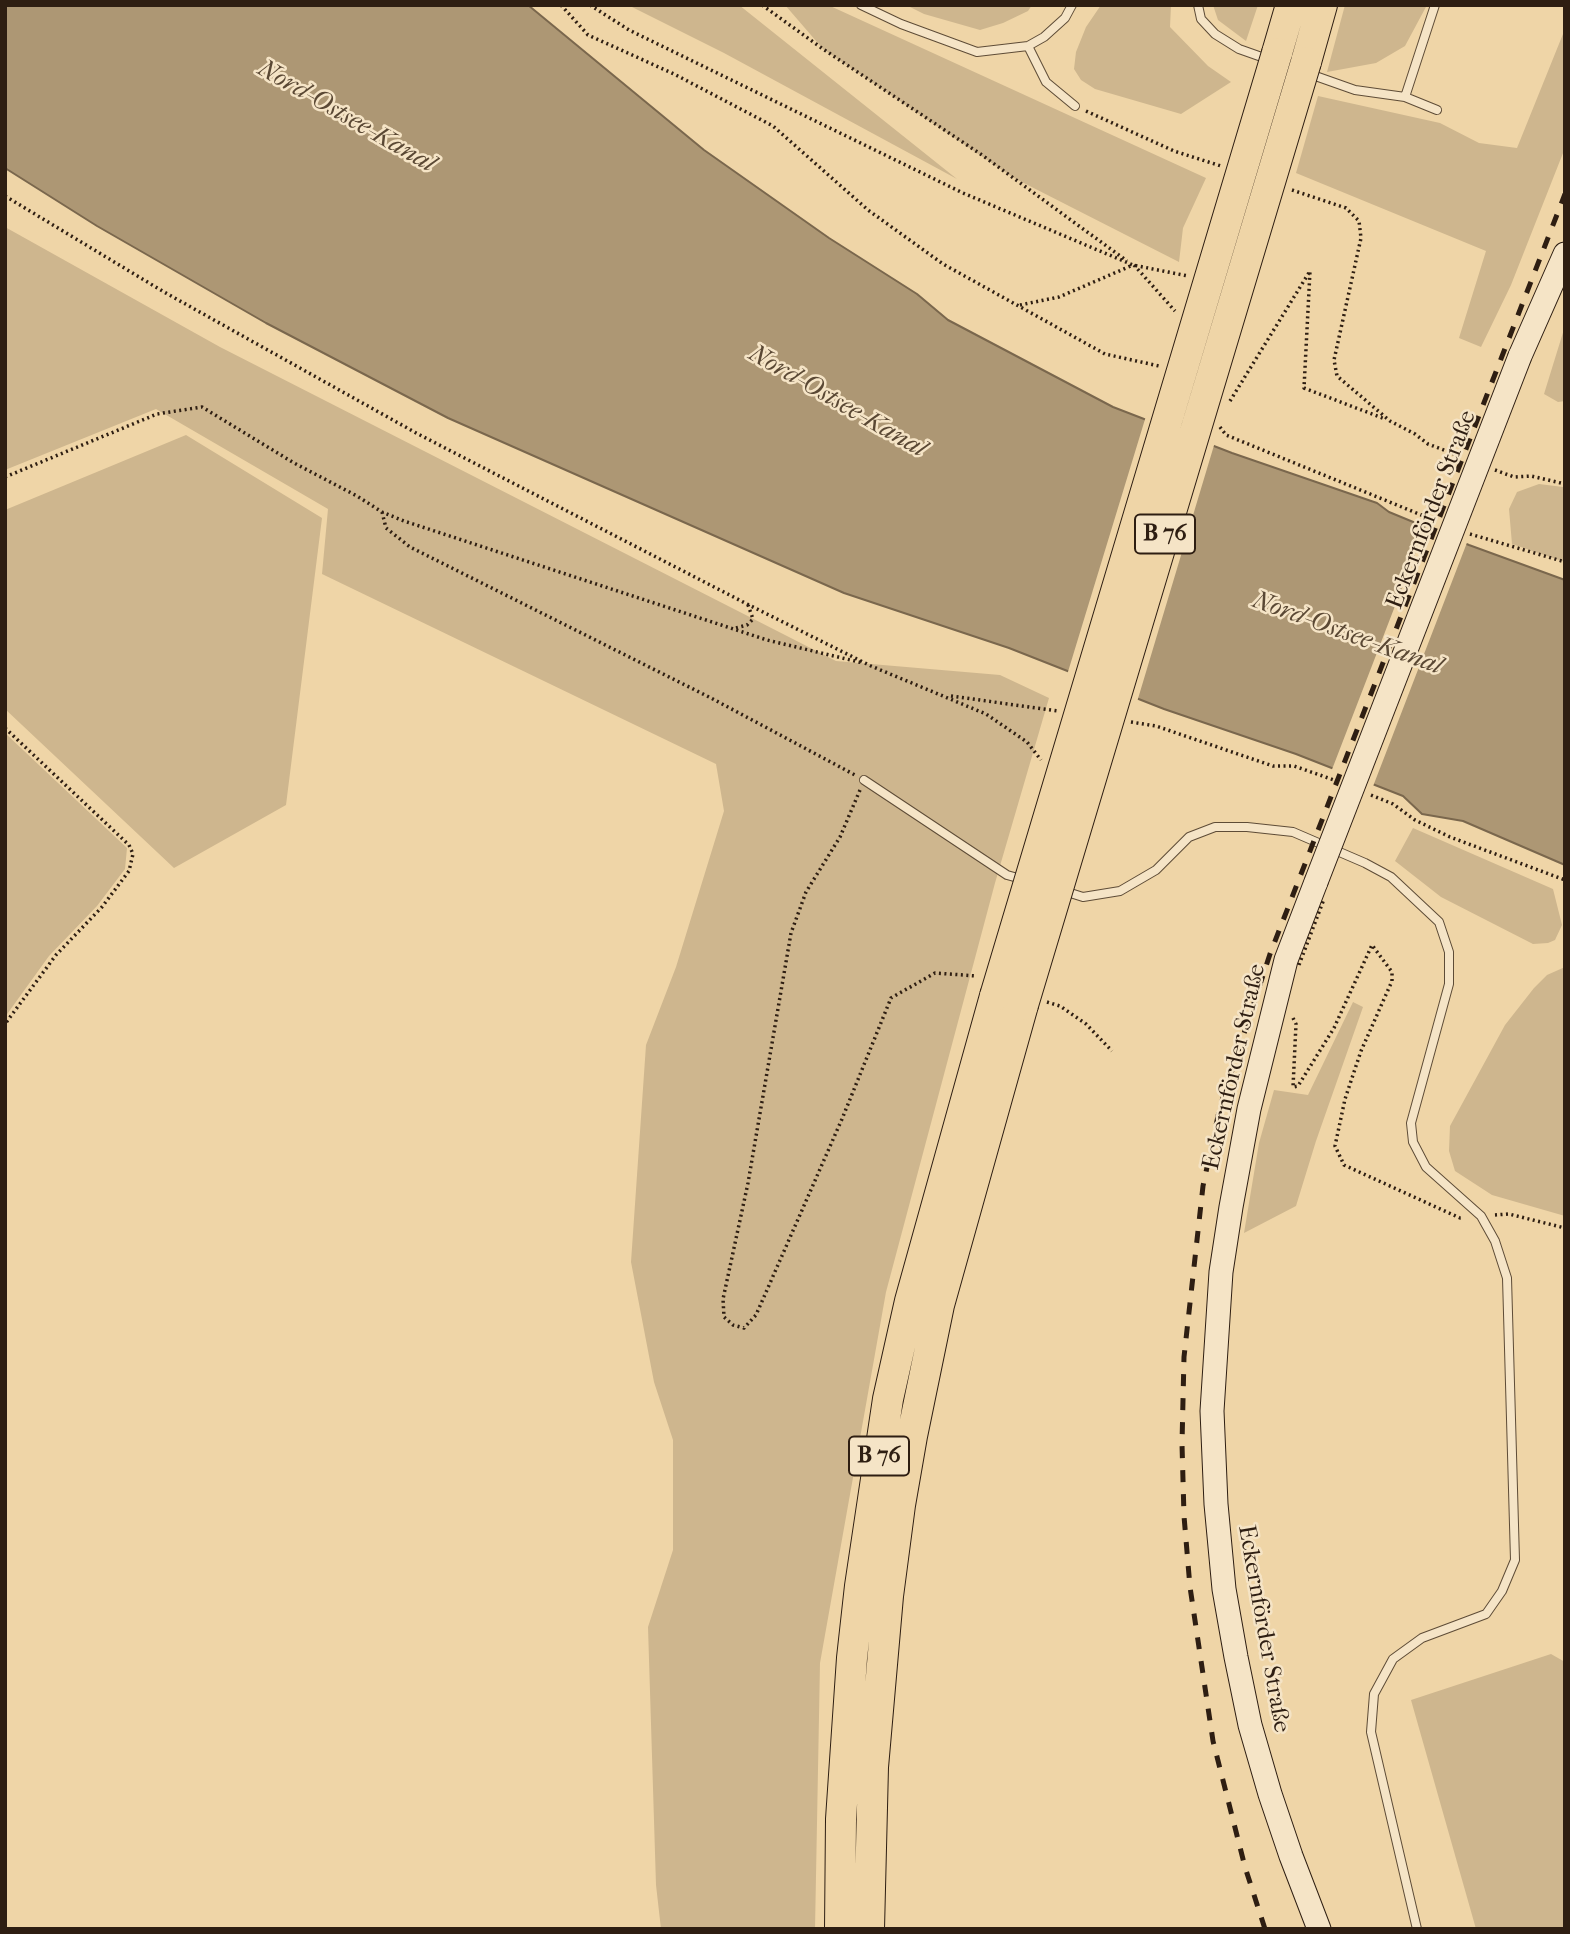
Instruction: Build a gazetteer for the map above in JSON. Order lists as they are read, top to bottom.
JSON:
{
  "streets": {
    "highway": ["B 76"],
    "street": ["Eckernförder Straße"]
  },
  "water": ["Nord-Ostsee-Kanal"]
}
